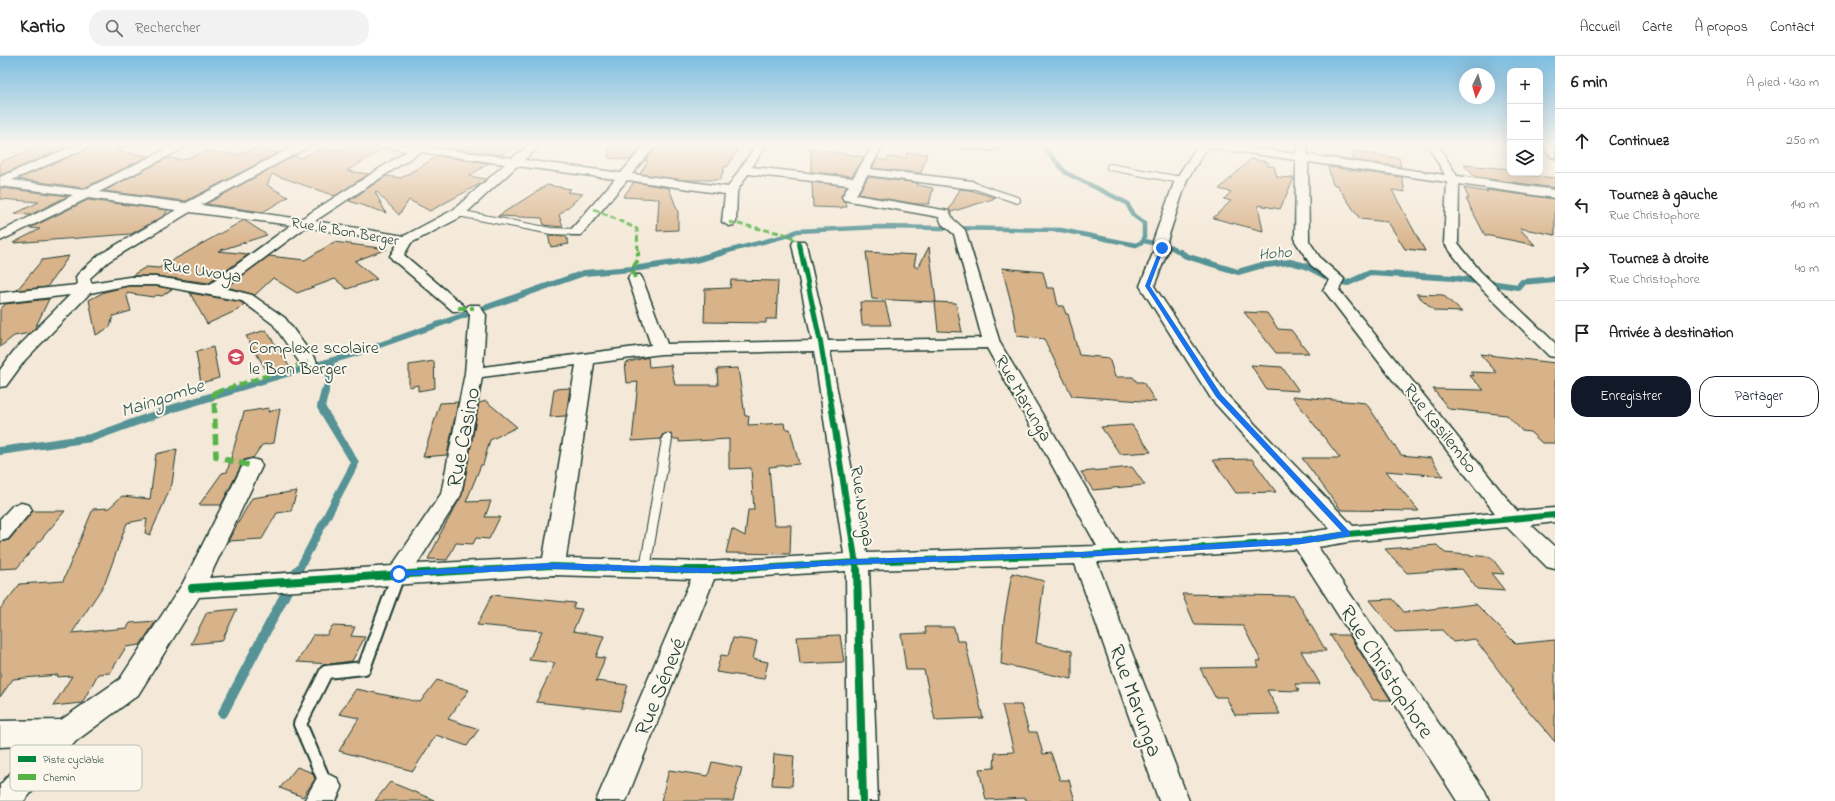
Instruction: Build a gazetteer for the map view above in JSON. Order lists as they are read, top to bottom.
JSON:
{
  "streets": {
    "street": [
      "Rue le Bon Berger",
      "Rue Uvoya",
      "Rue Marunga",
      "Rue Kasilembo",
      "Rue Casino",
      "Rue Nanga",
      "Rue Christophore",
      "Rue Sénevé"
    ]
  },
  "water": ["Hoho", "Maingombe"],
  "places": {
    "school or university": ["Complexe scolaire le Bon Berger"]
  },
  "legend": ["Piste cyclable", "Chemin"],
  "north": "bottom",
  "page": {
    "header": "Kartio",
    "search": "Rechercher",
    "nav": [
      "Accueil",
      "Carte",
      "À propos",
      "Contact"
    ],
    "heading": ["6 min", "À pied · 430 m"],
    "map_buttons": ["+", "−"],
    "list": [
      ["Continuez", "250 m"],
      ["Tournez à gauche", "Rue Christophore", "140 m"],
      ["Tournez à droite", "Rue Christophore", "40 m"],
      "Arrivée à destination"
    ],
    "buttons": ["Enregistrer", "Partager"]
  }
}
